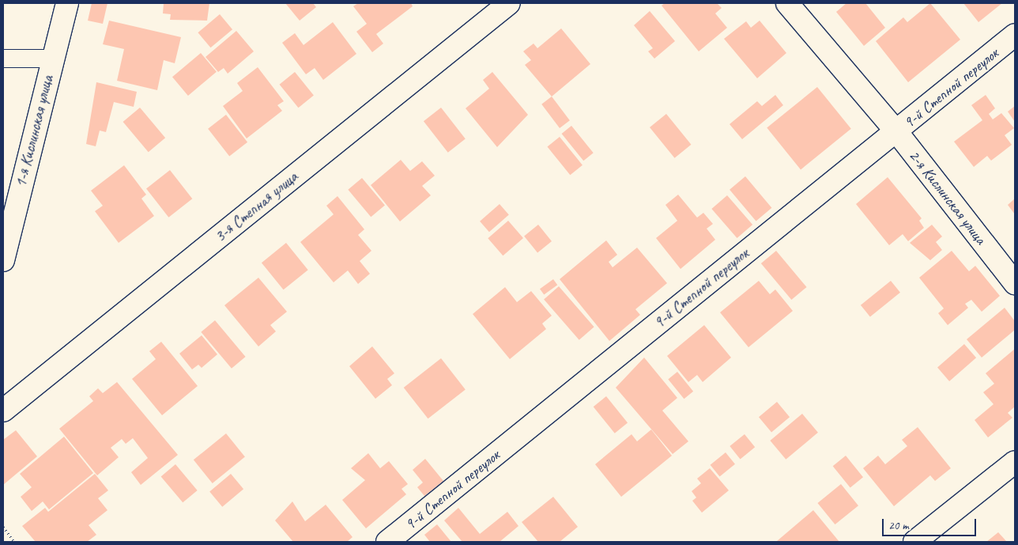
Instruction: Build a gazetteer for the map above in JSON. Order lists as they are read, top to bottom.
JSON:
{
  "streets": {
    "street": [
      "9-й Степной переулок",
      "1-я Кислинская улица",
      "2-я Кислинская улица",
      "3-я Степная улица"
    ]
  },
  "crossings": [
    ["9-й Степной переулок", "2-я Кислинская улица"]
  ],
  "scale_bar": "20 m"
}
